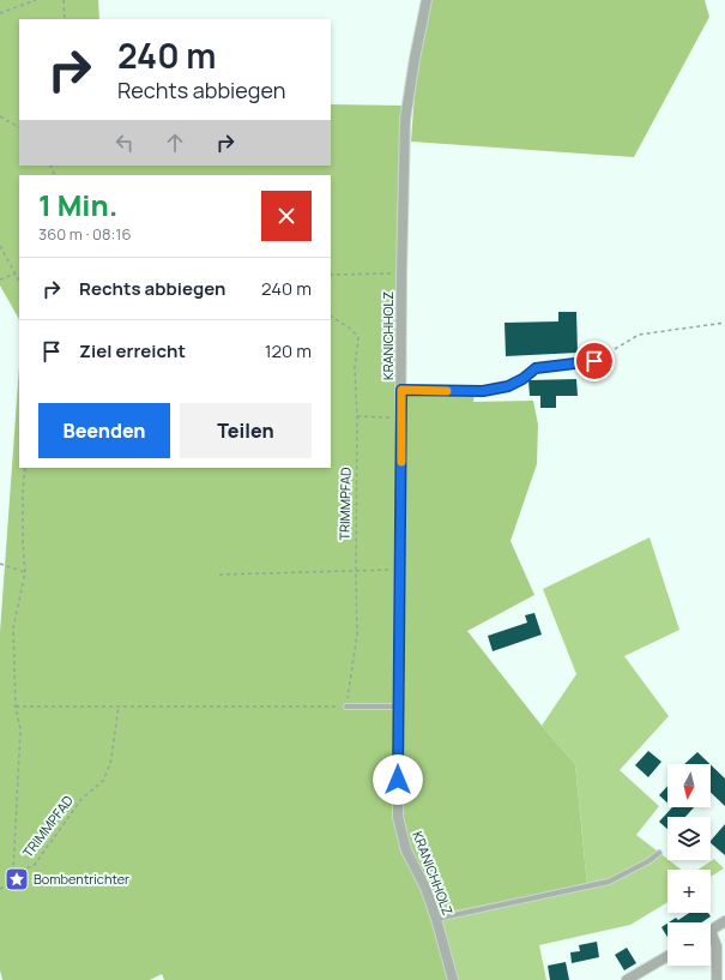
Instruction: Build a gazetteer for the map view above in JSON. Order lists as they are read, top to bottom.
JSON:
{
  "streets": {
    "street": ["KRANICHHOLZ"],
    "path": ["TRIMMPFAD"]
  },
  "places": {
    "place": ["Bombentrichter"]
  },
  "north": "bottom",
  "page": {
    "turn": ["240 m", "Rechts abbiegen"],
    "heading": ["1 Min.", "360 m · 08:16"],
    "list": [
      {
        "name": "Rechts abbiegen",
        "value": "240 m"
      },
      {
        "name": "Ziel erreicht",
        "value": "120 m"
      }
    ],
    "buttons": ["Beenden", "Teilen"],
    "map_buttons": ["+", "−"]
  }
}
